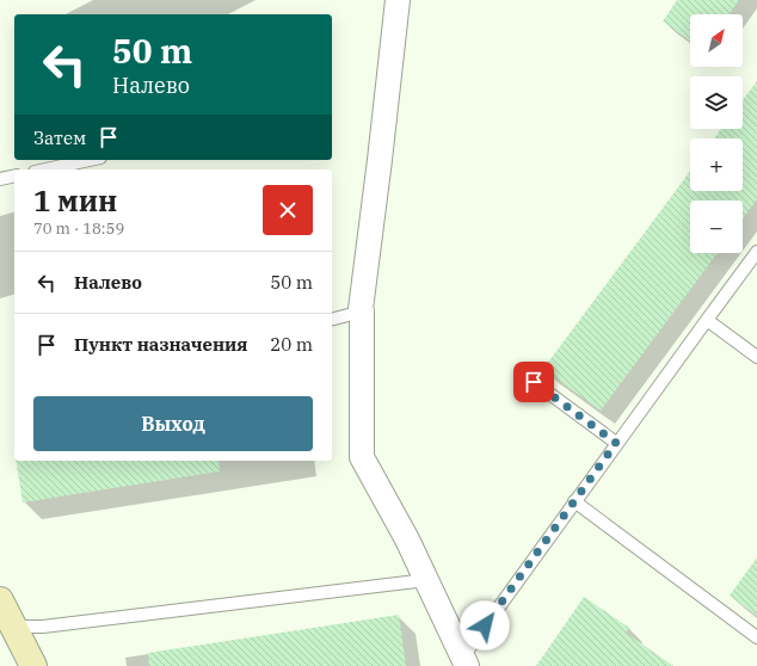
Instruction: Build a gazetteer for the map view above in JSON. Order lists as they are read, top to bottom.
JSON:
{
  "north": "top right",
  "page": {
    "map_buttons": ["+", "−"],
    "turn": ["50 m", "Налево"],
    "then": "Затем",
    "heading": ["1 мин", "70 m · 18:59"],
    "list": [
      {
        "name": "Налево",
        "value": "50 m"
      },
      {
        "name": "Пункт назначения",
        "value": "20 m"
      }
    ],
    "buttons": "Выход"
  }
}
